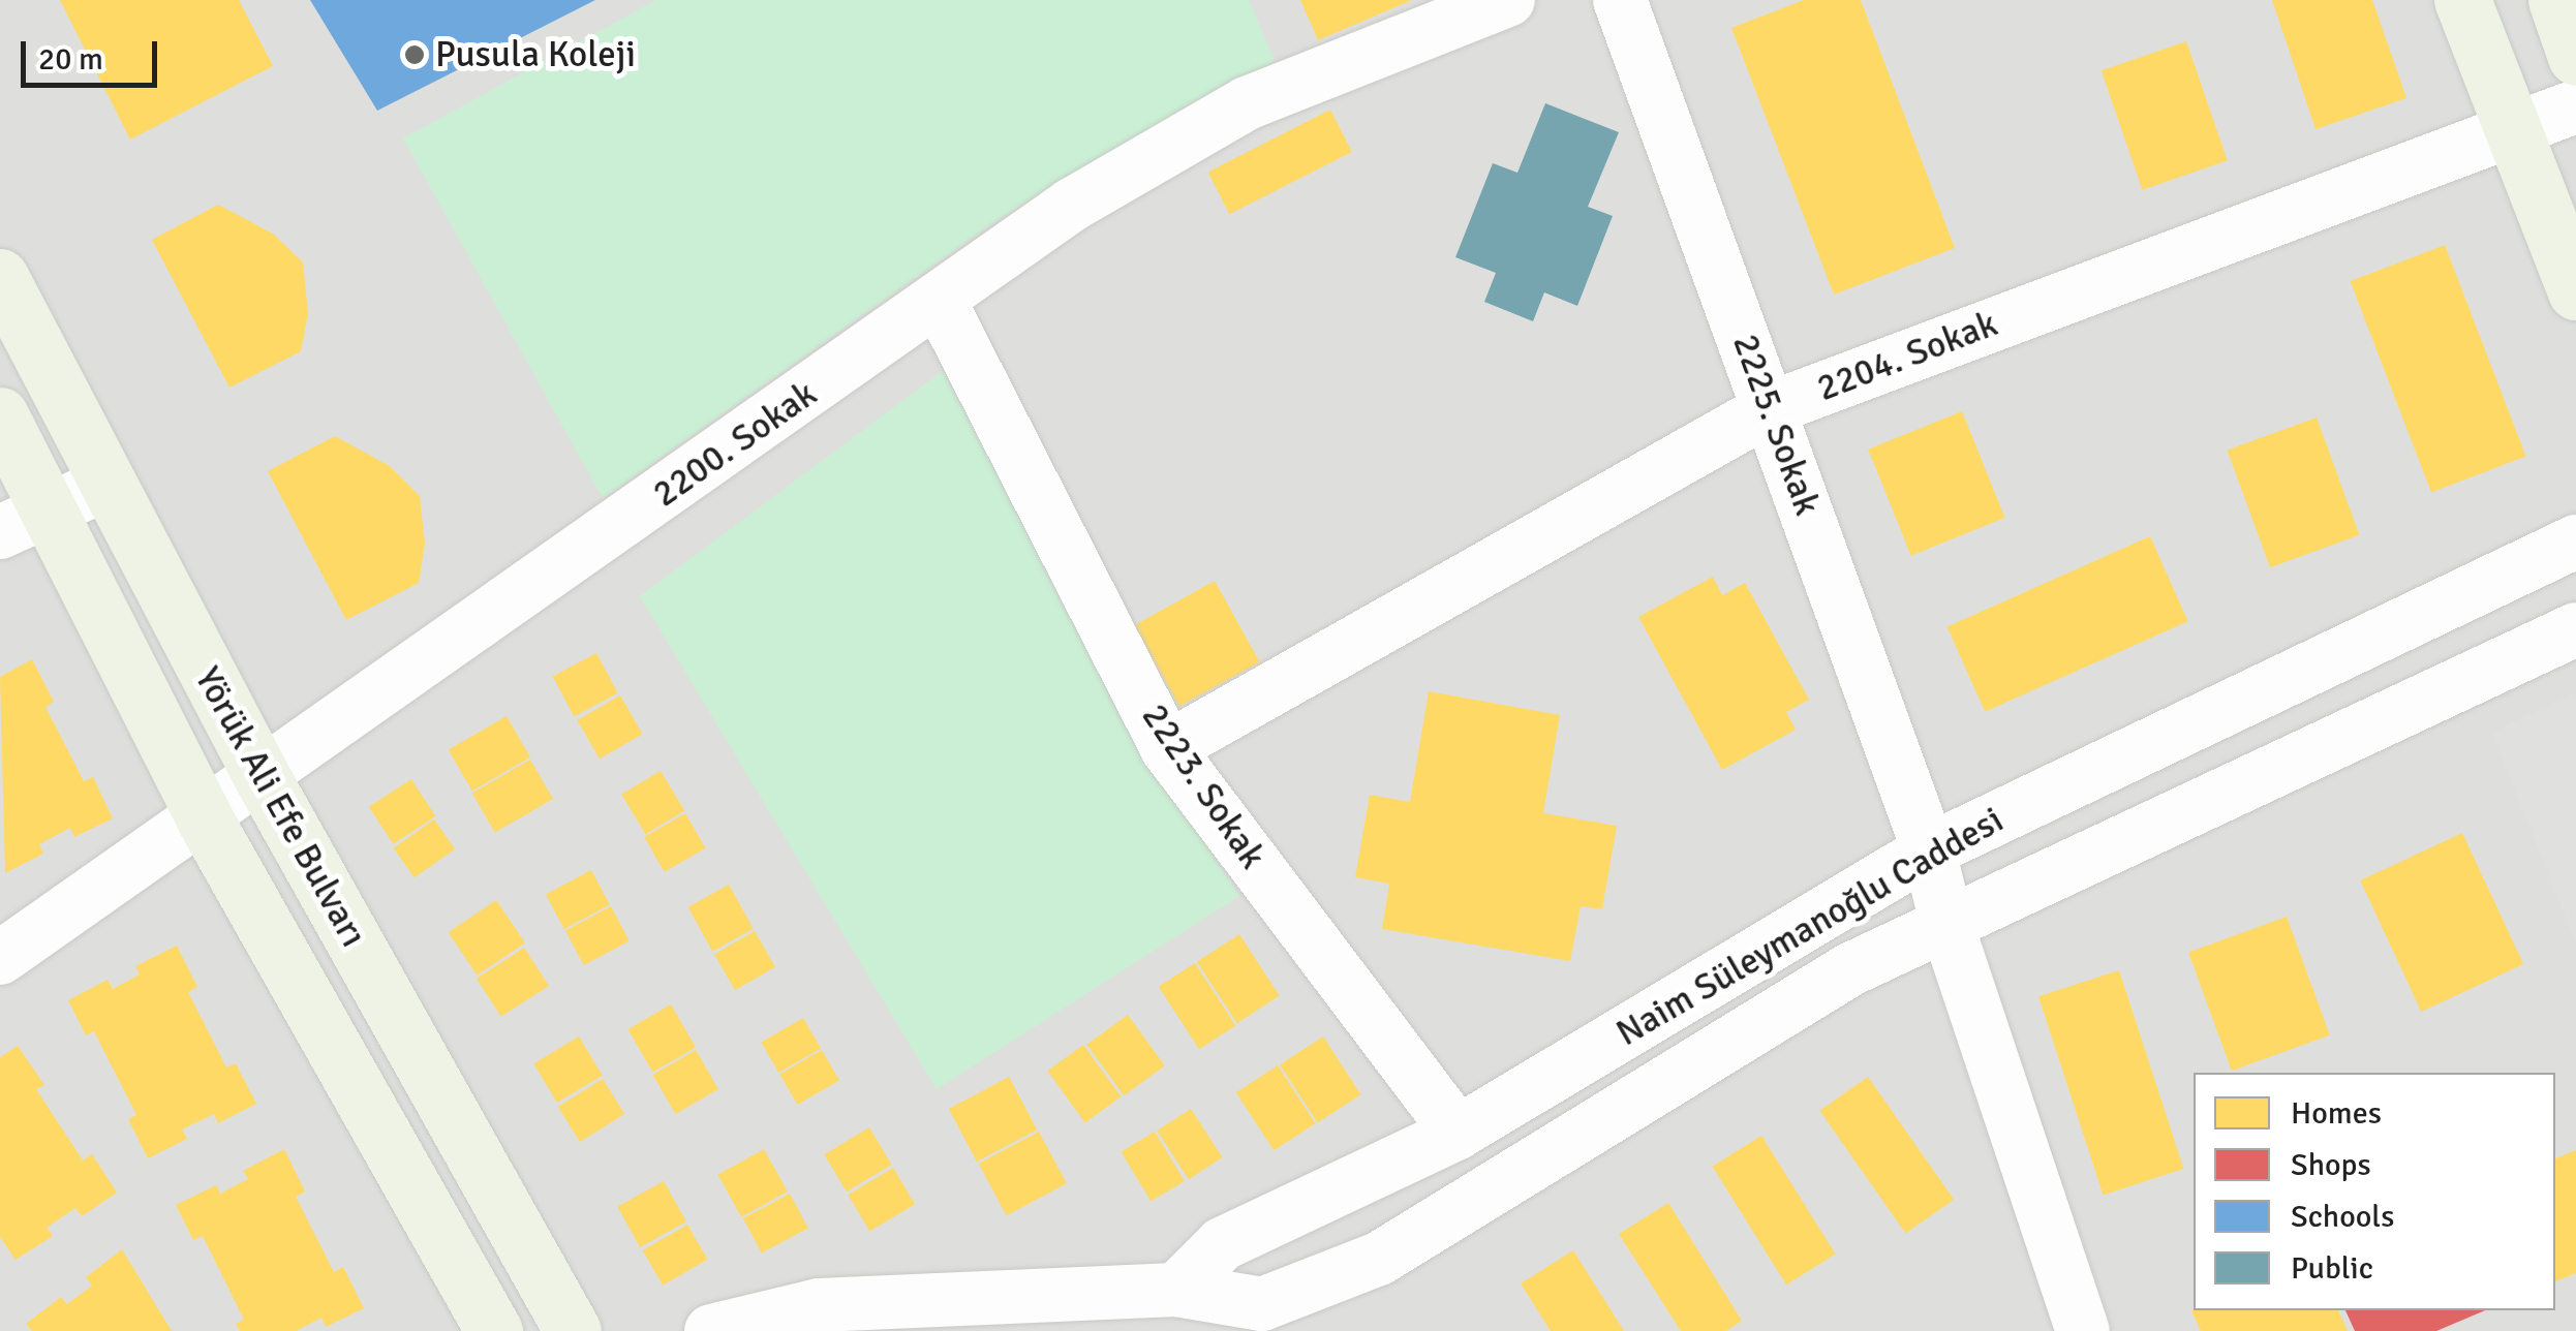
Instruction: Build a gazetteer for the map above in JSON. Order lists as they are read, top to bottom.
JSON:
{
  "streets": {
    "main road": ["Yörük Ali Efe Bulvarı"],
    "street": [
      "2204. Sokak",
      "2225. Sokak",
      "2200. Sokak",
      "2223. Sokak",
      "Naim Süleymanoğlu Caddesi"
    ]
  },
  "crossings": [
    ["2204. Sokak", "2225. Sokak"],
    ["2204. Sokak", "2223. Sokak"],
    ["2225. Sokak", "Naim Süleymanoğlu Caddesi"],
    ["2200. Sokak", "2223. Sokak"],
    ["2200. Sokak", "Yörük Ali Efe Bulvarı"],
    ["2223. Sokak", "Naim Süleymanoğlu Caddesi"]
  ],
  "places": ["Pusula Koleji"],
  "legend": [
    "Homes",
    "Shops",
    "Schools",
    "Public"
  ],
  "scale_bar": "20 m"
}
